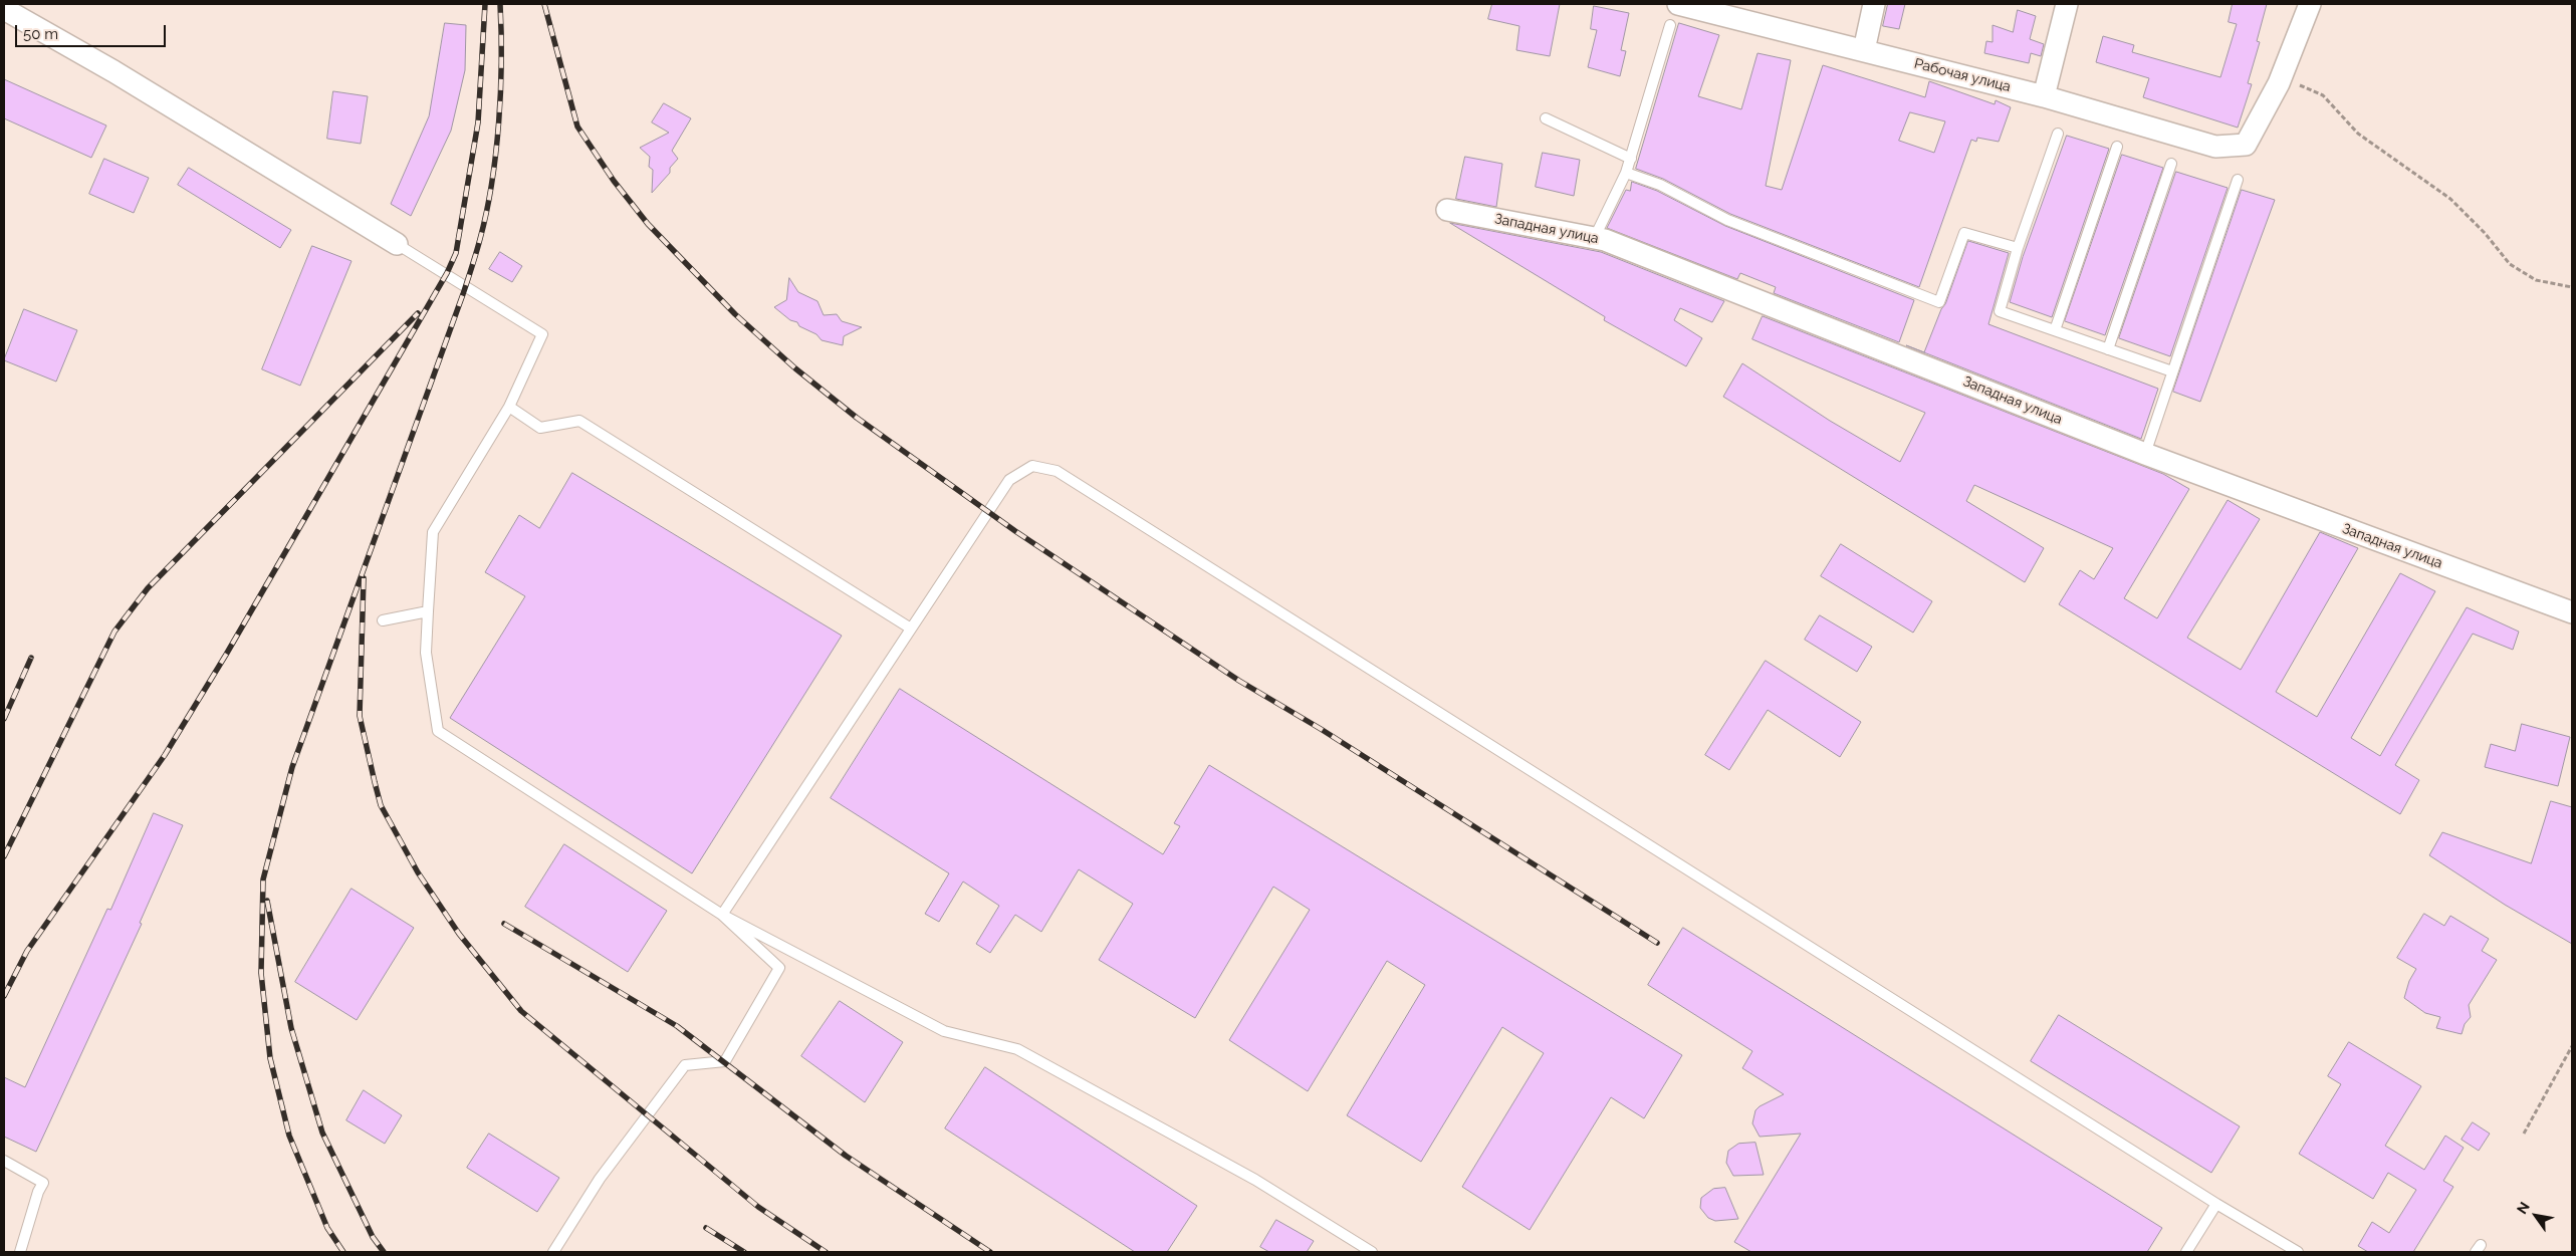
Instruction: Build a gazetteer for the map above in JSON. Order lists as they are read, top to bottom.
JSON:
{
  "streets": {
    "street": ["Рабочая улица", "Западная улица"]
  },
  "scale_bar": "50 m",
  "north": "top left"
}
